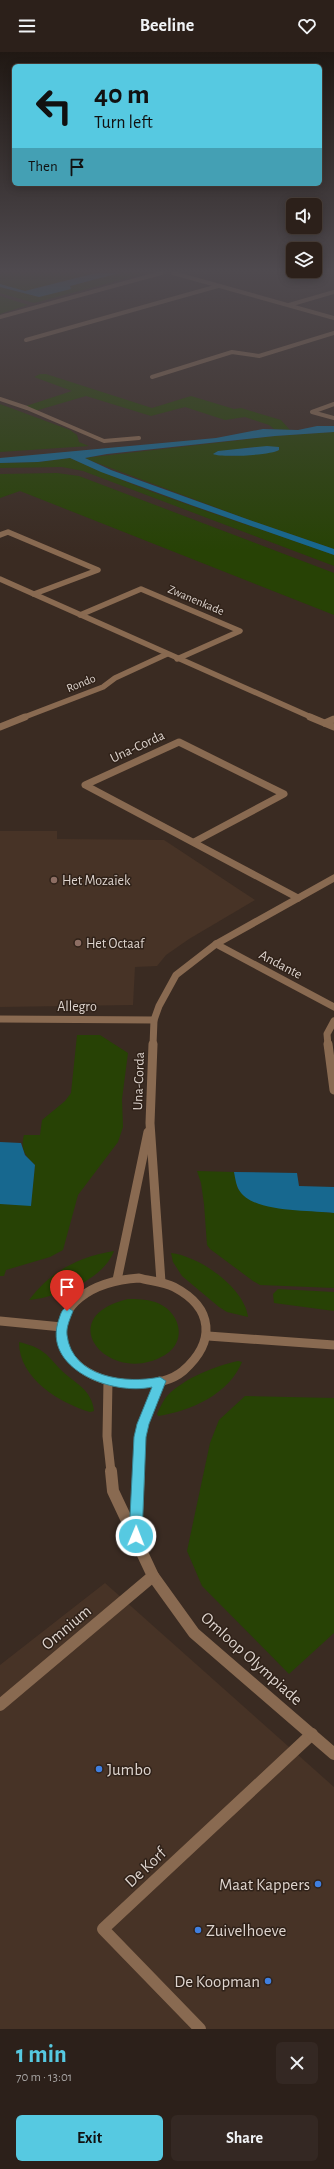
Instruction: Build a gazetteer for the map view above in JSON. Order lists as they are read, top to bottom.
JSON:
{
  "streets": {
    "street": [
      "Zwanenkade",
      "Rondo",
      "Una-Corda",
      "Andante",
      "Allegro",
      "Omnium",
      "Omloop Olympiade",
      "De Korf"
    ]
  },
  "crossings": [
    ["Una-Corda", "Andante"],
    ["Una-Corda", "Allegro"],
    ["Una-Corda", "Omloop Olympiade"],
    ["Omnium", "Omloop Olympiade"],
    ["Omloop Olympiade", "De Korf"]
  ],
  "places": [
    "Het Mozaïek",
    "Het Octaaf",
    "Jumbo",
    "Maat Kappers",
    "Zuivelhoeve",
    "De Koopman"
  ],
  "page": {
    "header": "Beeline",
    "turn": ["40 m", "Turn left"],
    "then": "Then",
    "heading": ["1 min", "70 m · 13:01"],
    "buttons": ["Exit", "Share"]
  }
}
